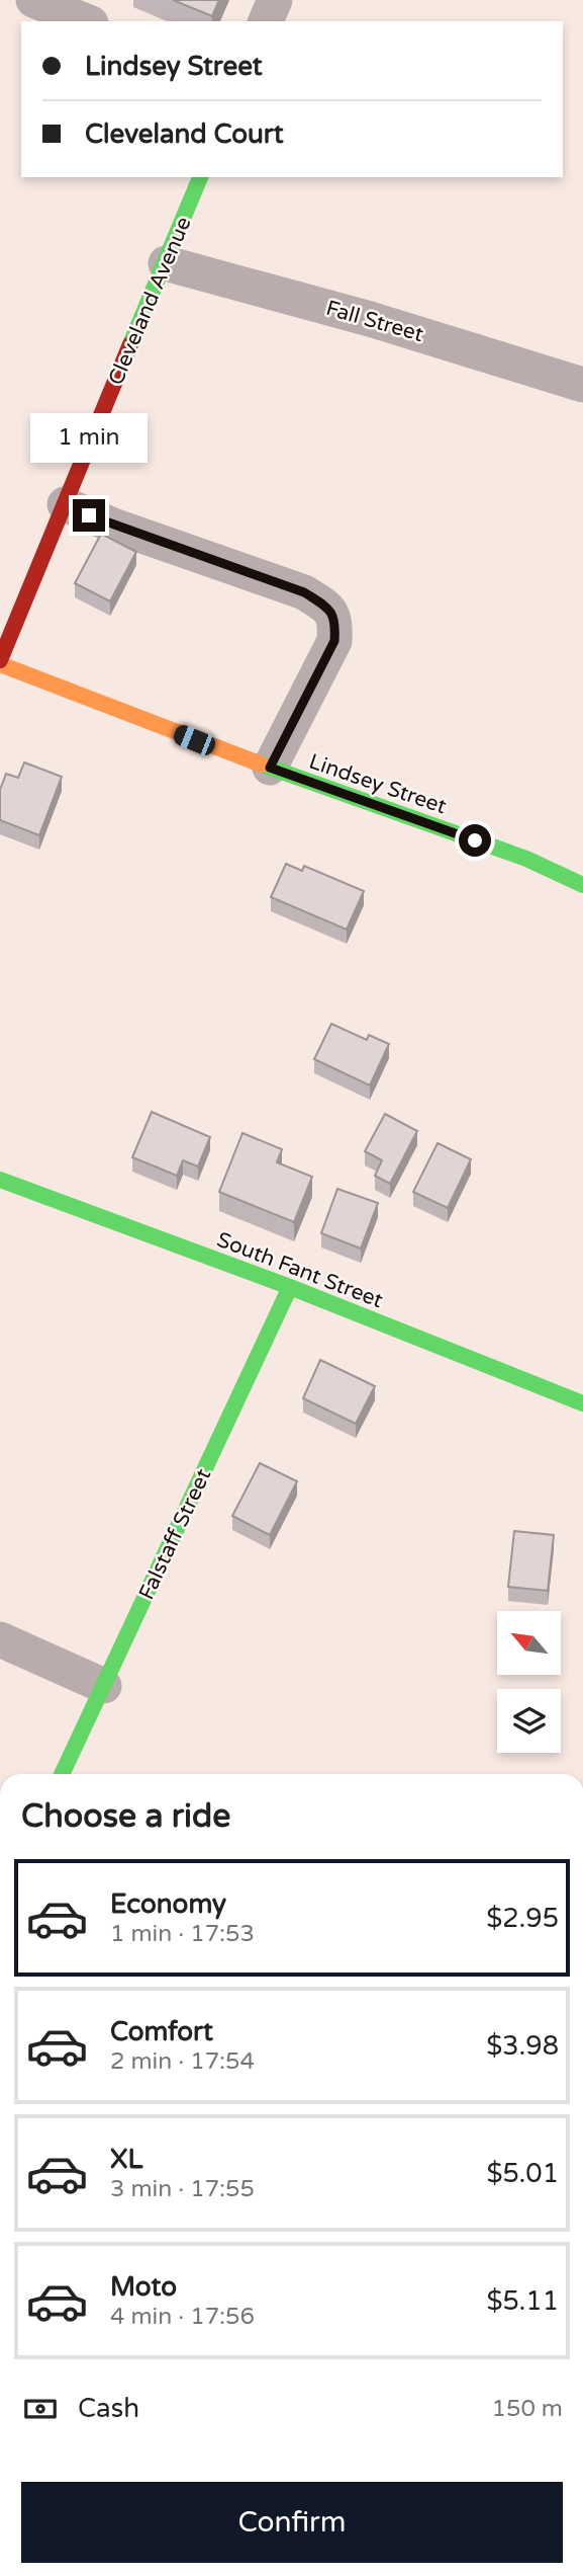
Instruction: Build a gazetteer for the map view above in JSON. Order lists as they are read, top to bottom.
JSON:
{
  "streets": {
    "street": [
      "Cleveland Avenue",
      "Fall Street",
      "Lindsey Street",
      "South Fant Street",
      "Falstaff Street"
    ]
  },
  "crossings": [
    ["Cleveland Avenue", "Fall Street"],
    ["Cleveland Avenue", "Lindsey Street"],
    ["South Fant Street", "Falstaff Street"]
  ],
  "north": "top left",
  "page": {
    "banner": ["Lindsey Street", "Cleveland Court"],
    "bubble": "1 min",
    "heading": "Choose a ride",
    "list": [
      {
        "name": "Economy",
        "note": "1 min · 17:53",
        "value": "$2.95"
      },
      {
        "name": "Comfort",
        "note": "2 min · 17:54",
        "value": "$3.98"
      },
      {
        "name": "XL",
        "note": "3 min · 17:55",
        "value": "$5.01"
      },
      {
        "name": "Moto",
        "note": "4 min · 17:56",
        "value": "$5.11"
      }
    ],
    "pay": ["Cash", "150 m"],
    "buttons": "Confirm"
  }
}
